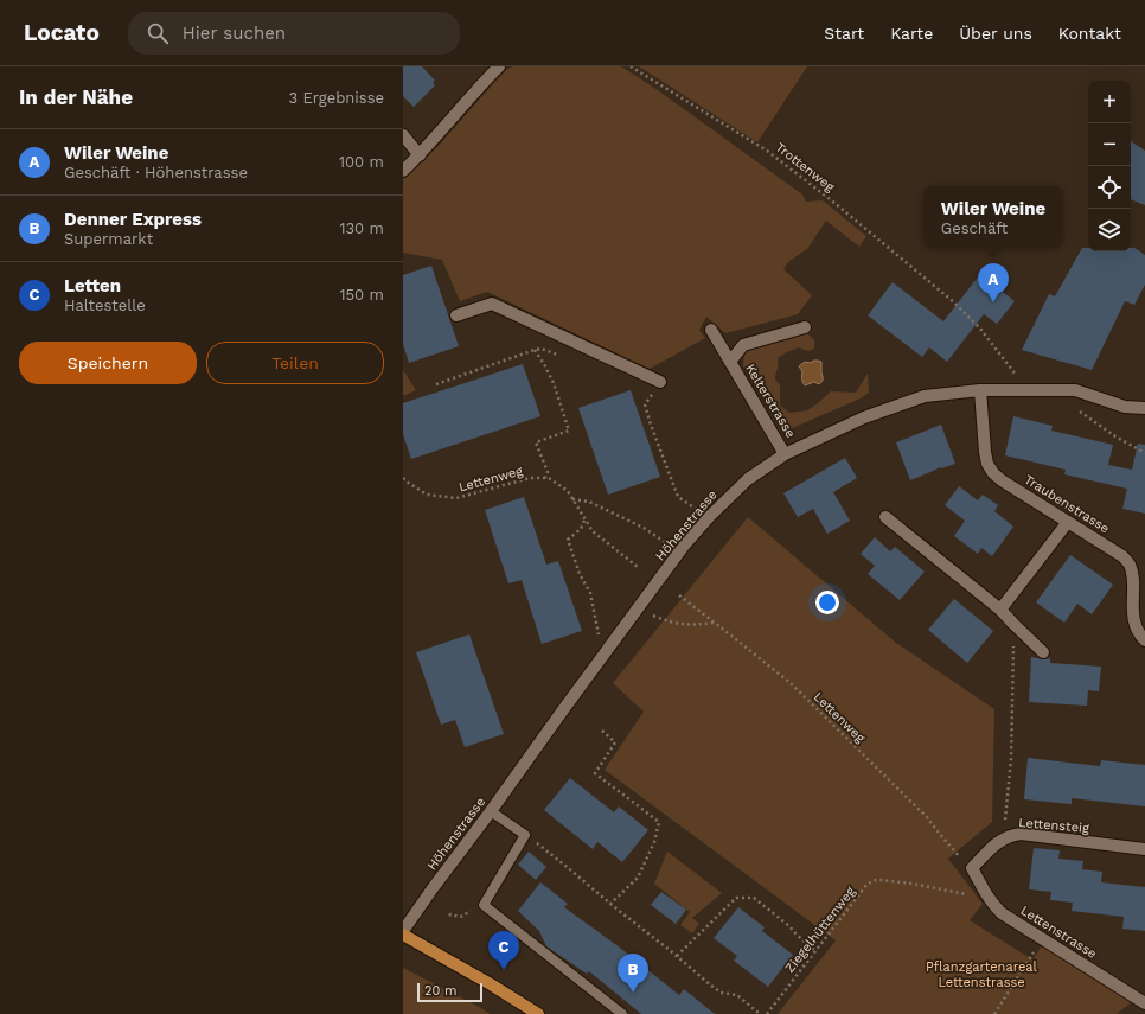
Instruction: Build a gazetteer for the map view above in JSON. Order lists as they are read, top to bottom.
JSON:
{
  "streets": {
    "street": [
      "Kelterstrasse",
      "Traubenstrasse",
      "Höhenstrasse",
      "Lettensteig",
      "Lettenstrasse"
    ],
    "path": ["Trottenweg", "Lettenweg", "Ziegelhüttenweg"]
  },
  "crossings": [
    ["Trottenweg", "Höhenstrasse"],
    ["Kelterstrasse", "Höhenstrasse"],
    ["Lettenweg", "Lettensteig"],
    ["Lettenweg", "Lettenstrasse"],
    ["Traubenstrasse", "Höhenstrasse"],
    ["Lettensteig", "Lettenstrasse"],
    ["Ziegelhüttenweg", "Lettenstrasse"]
  ],
  "parks": ["Pflanzgartenareal Lettenstrasse"],
  "scale_bar": "20 m",
  "page": {
    "header": "Locato",
    "search": "Hier suchen",
    "nav": [
      "Start",
      "Karte",
      "Über uns",
      "Kontakt"
    ],
    "heading": ["In der Nähe", "3 Ergebnisse"],
    "map_buttons": ["+", "−"],
    "list": [
      {
        "mark": "A",
        "name": "Wiler Weine",
        "note": "Geschäft · Höhenstrasse",
        "value": "100 m"
      },
      {
        "mark": "B",
        "name": "Denner Express",
        "note": "Supermarkt",
        "value": "130 m"
      },
      {
        "mark": "C",
        "name": "Letten",
        "note": "Haltestelle",
        "value": "150 m"
      }
    ],
    "popup": ["Wiler Weine", "Geschäft"],
    "pins": ["A", "C", "B"],
    "buttons": ["Speichern", "Teilen"],
    "scale": "20 m"
  }
}
